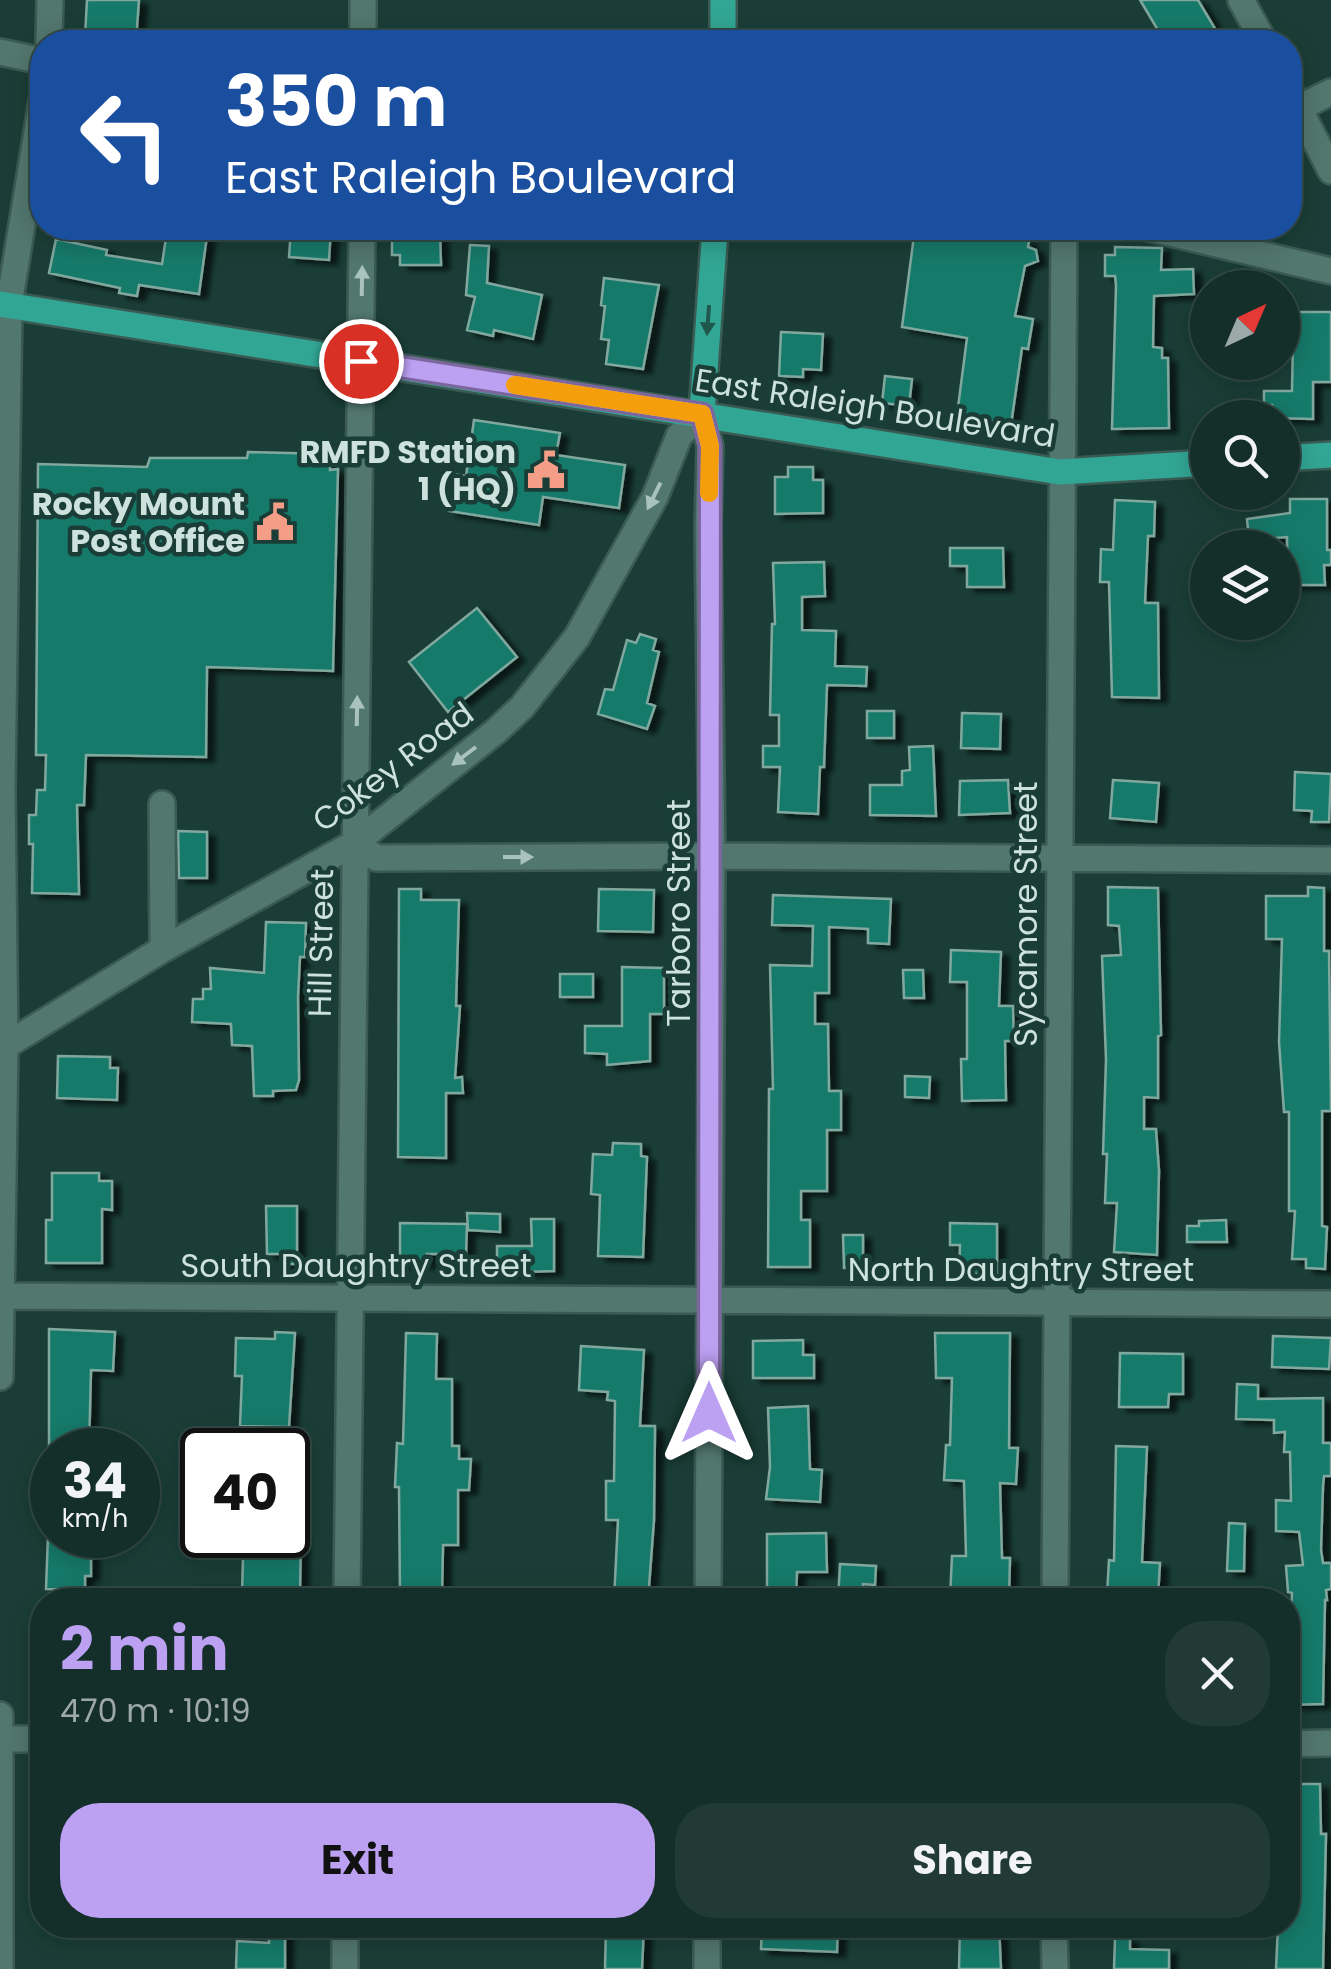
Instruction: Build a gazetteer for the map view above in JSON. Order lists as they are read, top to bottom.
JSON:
{
  "streets": {
    "main road": ["East Raleigh Boulevard", "Tarboro Street"],
    "street": [
      "Cokey Road",
      "Sycamore Street",
      "Hill Street",
      "South Daughtry Street",
      "North Daughtry Street"
    ]
  },
  "crossings": [
    ["East Raleigh Boulevard", "Cokey Road"],
    ["East Raleigh Boulevard", "Tarboro Street"],
    ["East Raleigh Boulevard", "Sycamore Street"],
    ["East Raleigh Boulevard", "Hill Street"],
    ["Cokey Road", "Tarboro Street"],
    ["Cokey Road", "Hill Street"],
    ["Tarboro Street", "South Daughtry Street"],
    ["Tarboro Street", "North Daughtry Street"],
    ["Sycamore Street", "North Daughtry Street"],
    ["Hill Street", "South Daughtry Street"],
    ["South Daughtry Street", "North Daughtry Street"]
  ],
  "one_way": ["Cokey Road", "Hill Street"],
  "places": {
    "public building": ["RMFD Station 1 (HQ)", "Rocky Mount Post Office"]
  },
  "north": "top right",
  "page": {
    "turn": ["350 m", "East Raleigh Boulevard"],
    "speed": "34 km/h",
    "limit": "40",
    "heading": ["2 min", "470 m · 10:19"],
    "buttons": ["Exit", "Share"]
  }
}
